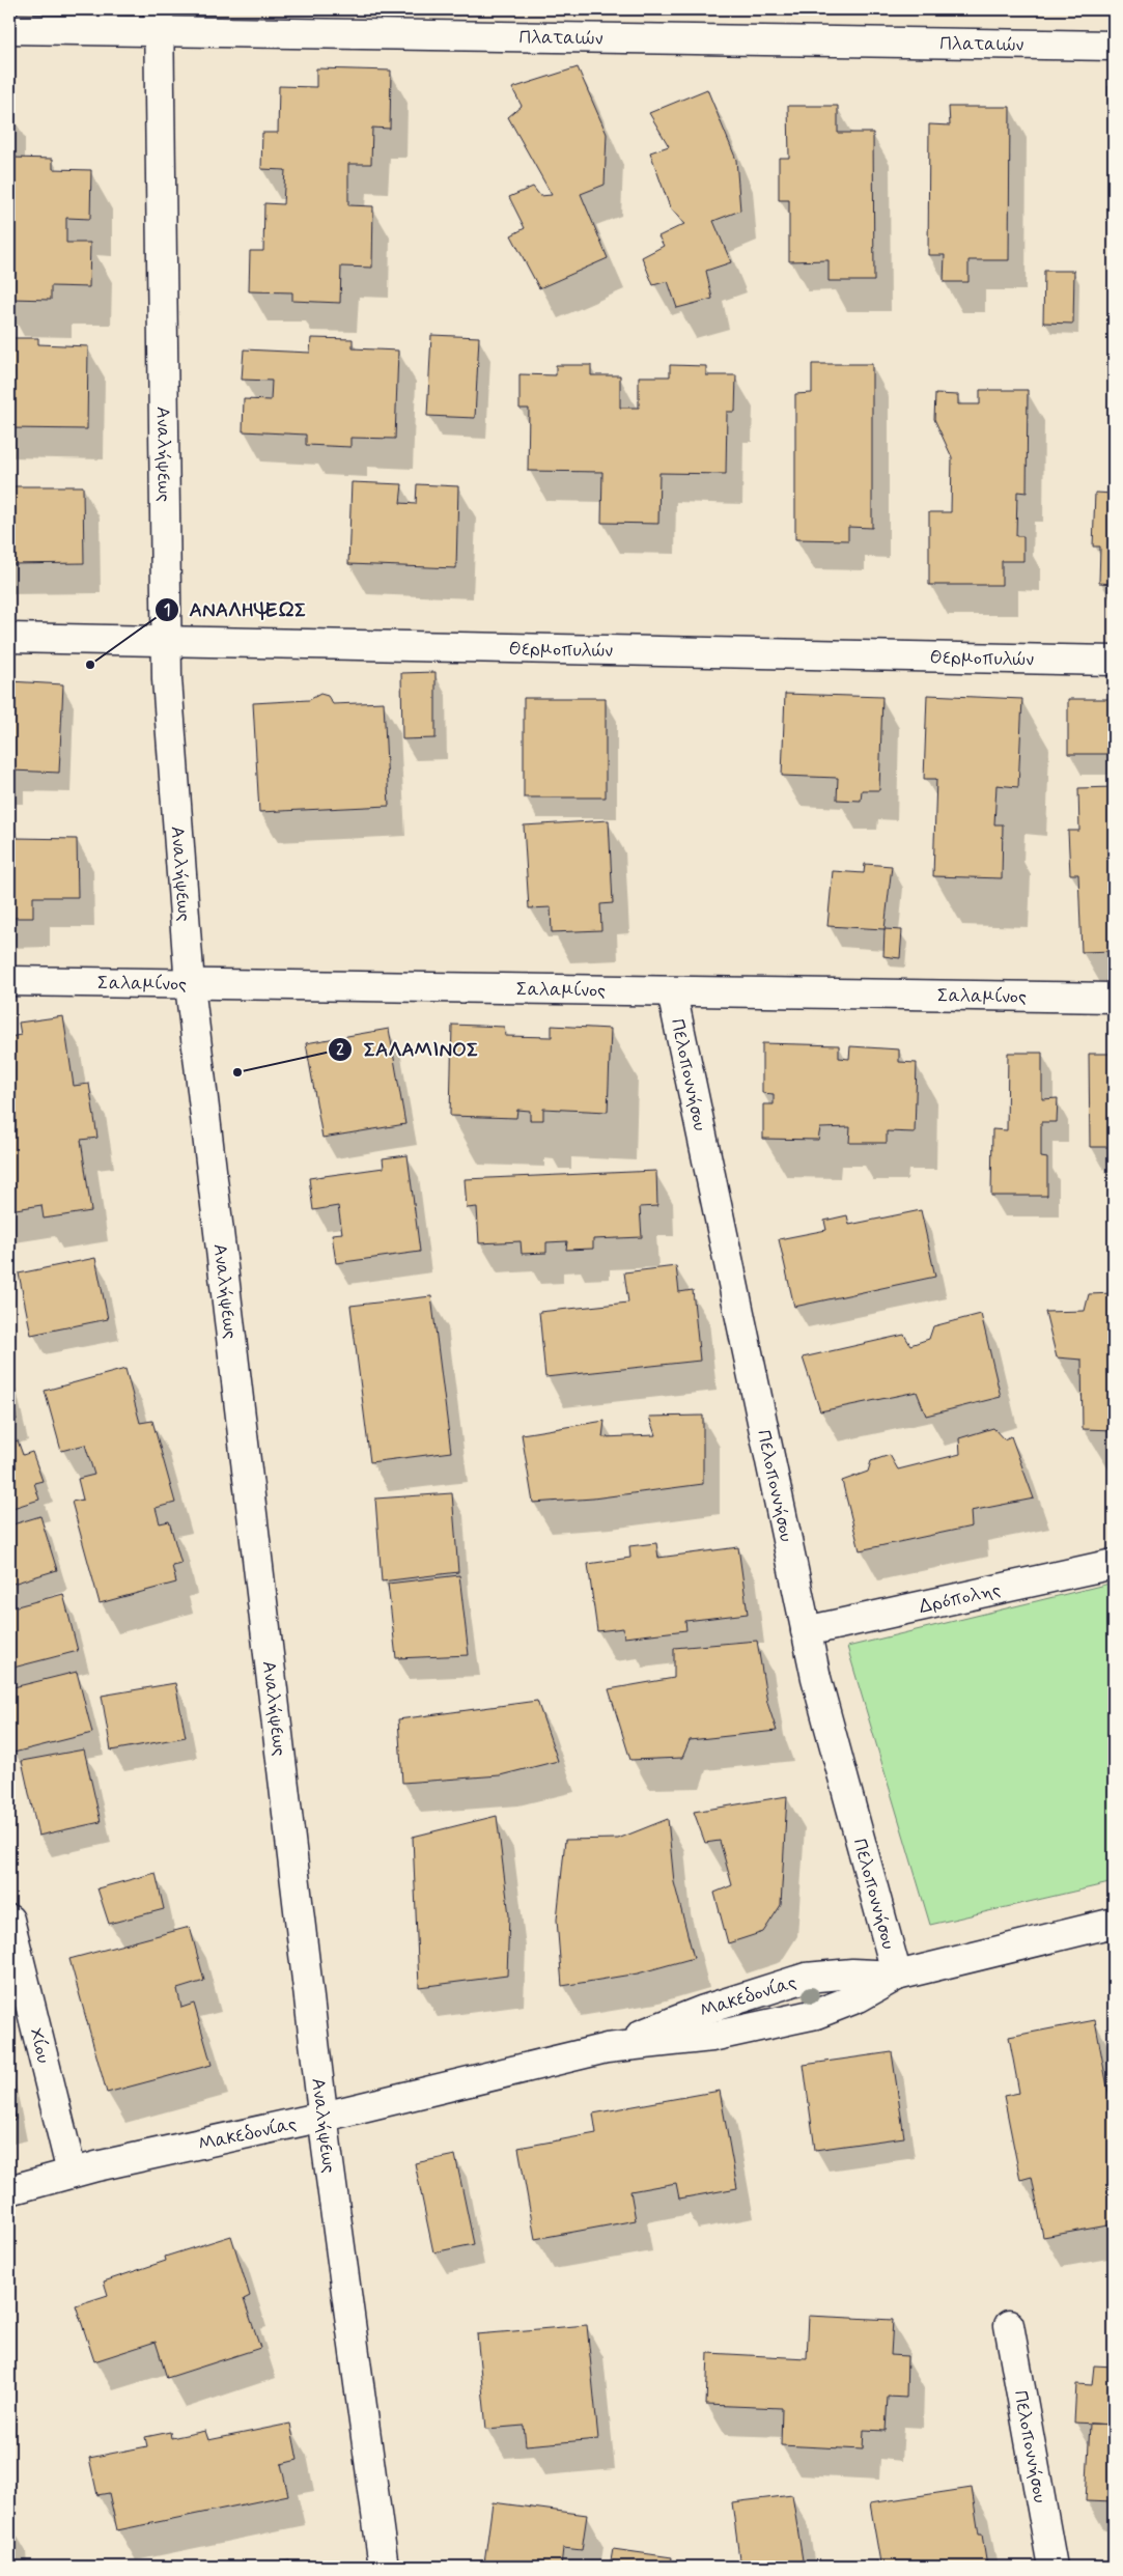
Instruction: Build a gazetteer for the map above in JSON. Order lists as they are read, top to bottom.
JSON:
{
  "streets": {
    "street": [
      "Πλαταιών",
      "Αναλήψεως",
      "Θερμοπυλών",
      "Σαλαμίνος",
      "Πελοποννήσου",
      "Δρόπολης",
      "Μακεδονίας",
      "Χίου"
    ]
  },
  "crossings": [
    ["Πλαταιών", "Αναλήψεως"],
    ["Αναλήψεως", "Θερμοπυλών"],
    ["Αναλήψεως", "Σαλαμίνος"],
    ["Αναλήψεως", "Μακεδονίας"],
    ["Σαλαμίνος", "Πελοποννήσου"],
    ["Πελοποννήσου", "Δρόπολης"],
    ["Πελοποννήσου", "Μακεδονίας"],
    ["Μακεδονίας", "Χίου"]
  ],
  "places": ["ΑΝΑΛΗΨΕΩΣ", "ΣΑΛΑΜΙΝΟΣ"]
}
